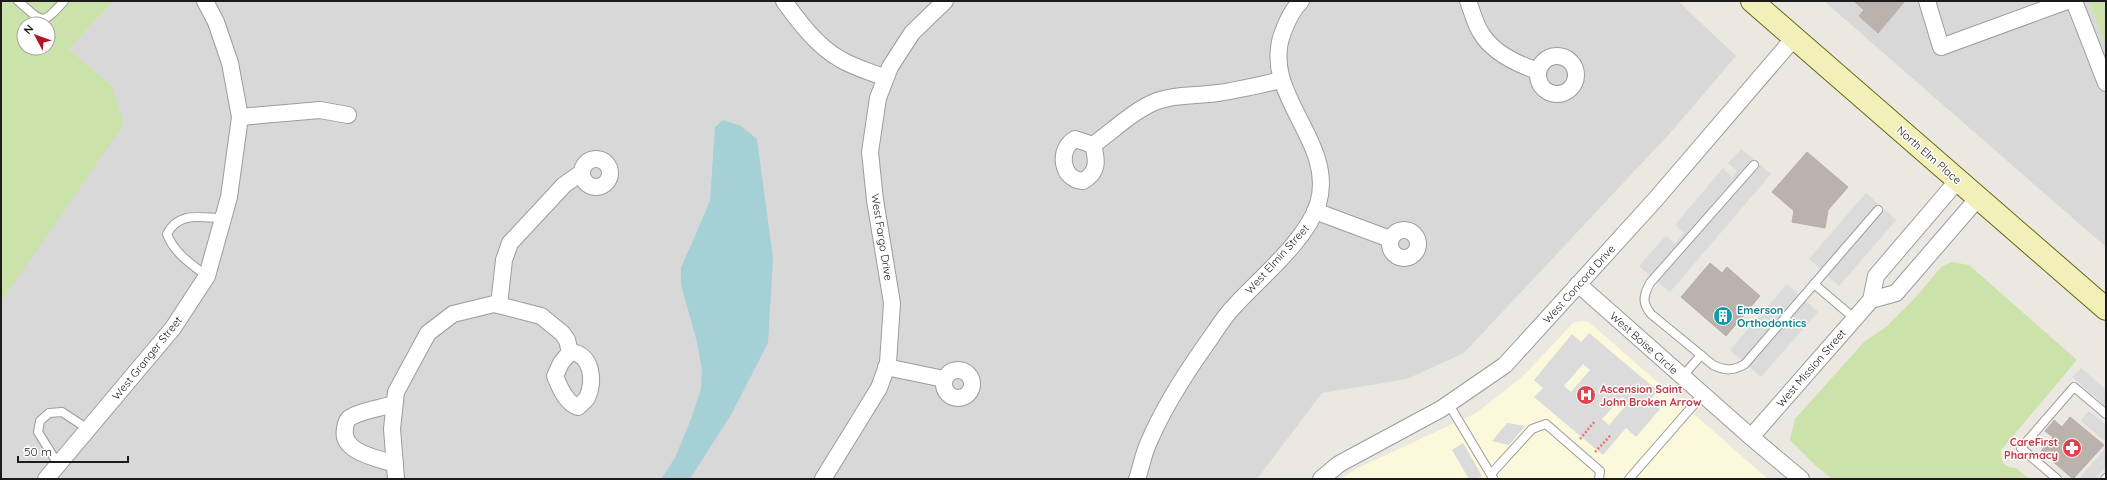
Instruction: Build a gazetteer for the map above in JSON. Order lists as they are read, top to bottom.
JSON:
{
  "streets": {
    "main road": ["North Elm Place"],
    "street": [
      "West Fargo Drive",
      "West Elmin Street",
      "West Concord Drive",
      "West Boise Circle",
      "West Granger Street",
      "West Mission Street"
    ]
  },
  "crossings": [
    ["North Elm Place", "West Concord Drive"],
    ["West Concord Drive", "West Boise Circle"],
    ["West Boise Circle", "West Mission Street"]
  ],
  "places": {
    "building": ["Emerson Orthodontics"],
    "hospital": ["Ascension Saint John Broken Arrow"],
    "pharmacy": ["CareFirst Pharmacy"]
  },
  "scale_bar": "50 m",
  "north": "top left"
}
